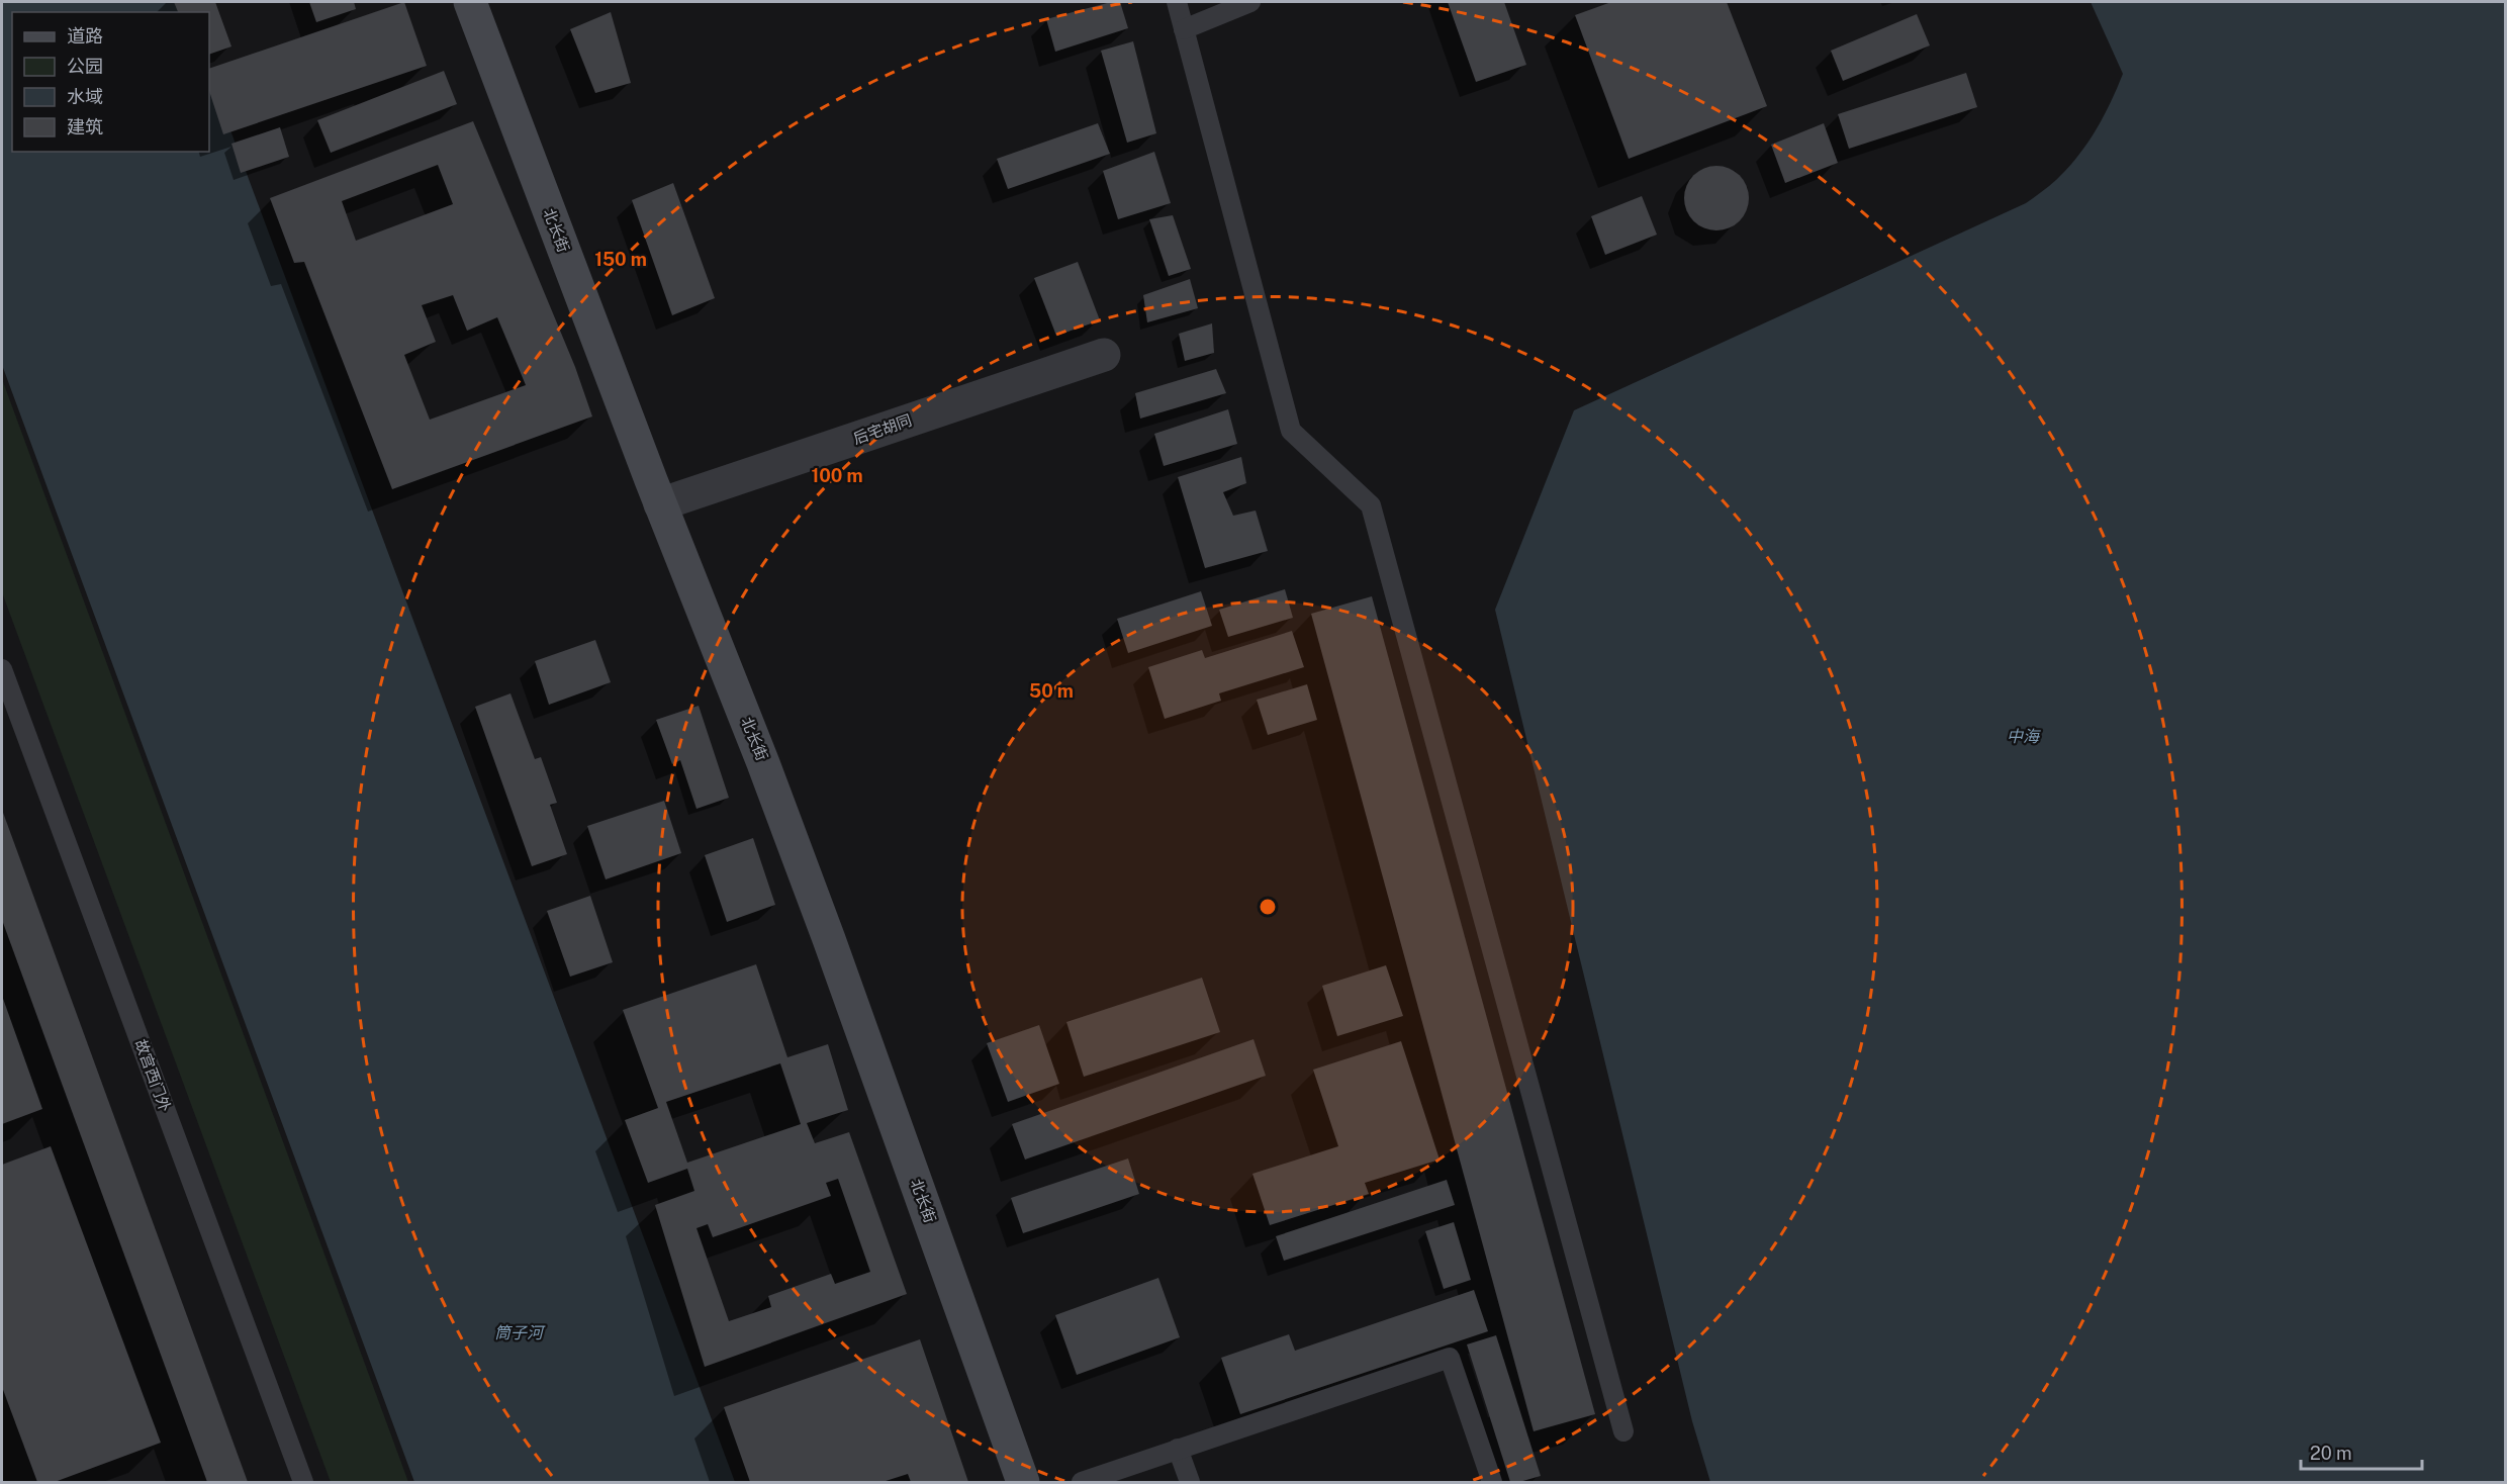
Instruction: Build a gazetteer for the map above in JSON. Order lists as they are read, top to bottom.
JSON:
{
  "streets": {
    "street": ["北长街", "后宅胡同"],
    "lane": ["故宫西门外"]
  },
  "crossings": [
    ["北长街", "后宅胡同"]
  ],
  "water": ["中海", "筒子河"],
  "legend": [
    "道路",
    "公园",
    "水域",
    "建筑"
  ],
  "scale_bar": "20 m",
  "rings": ["150 m", "100 m", "50 m"]
}
